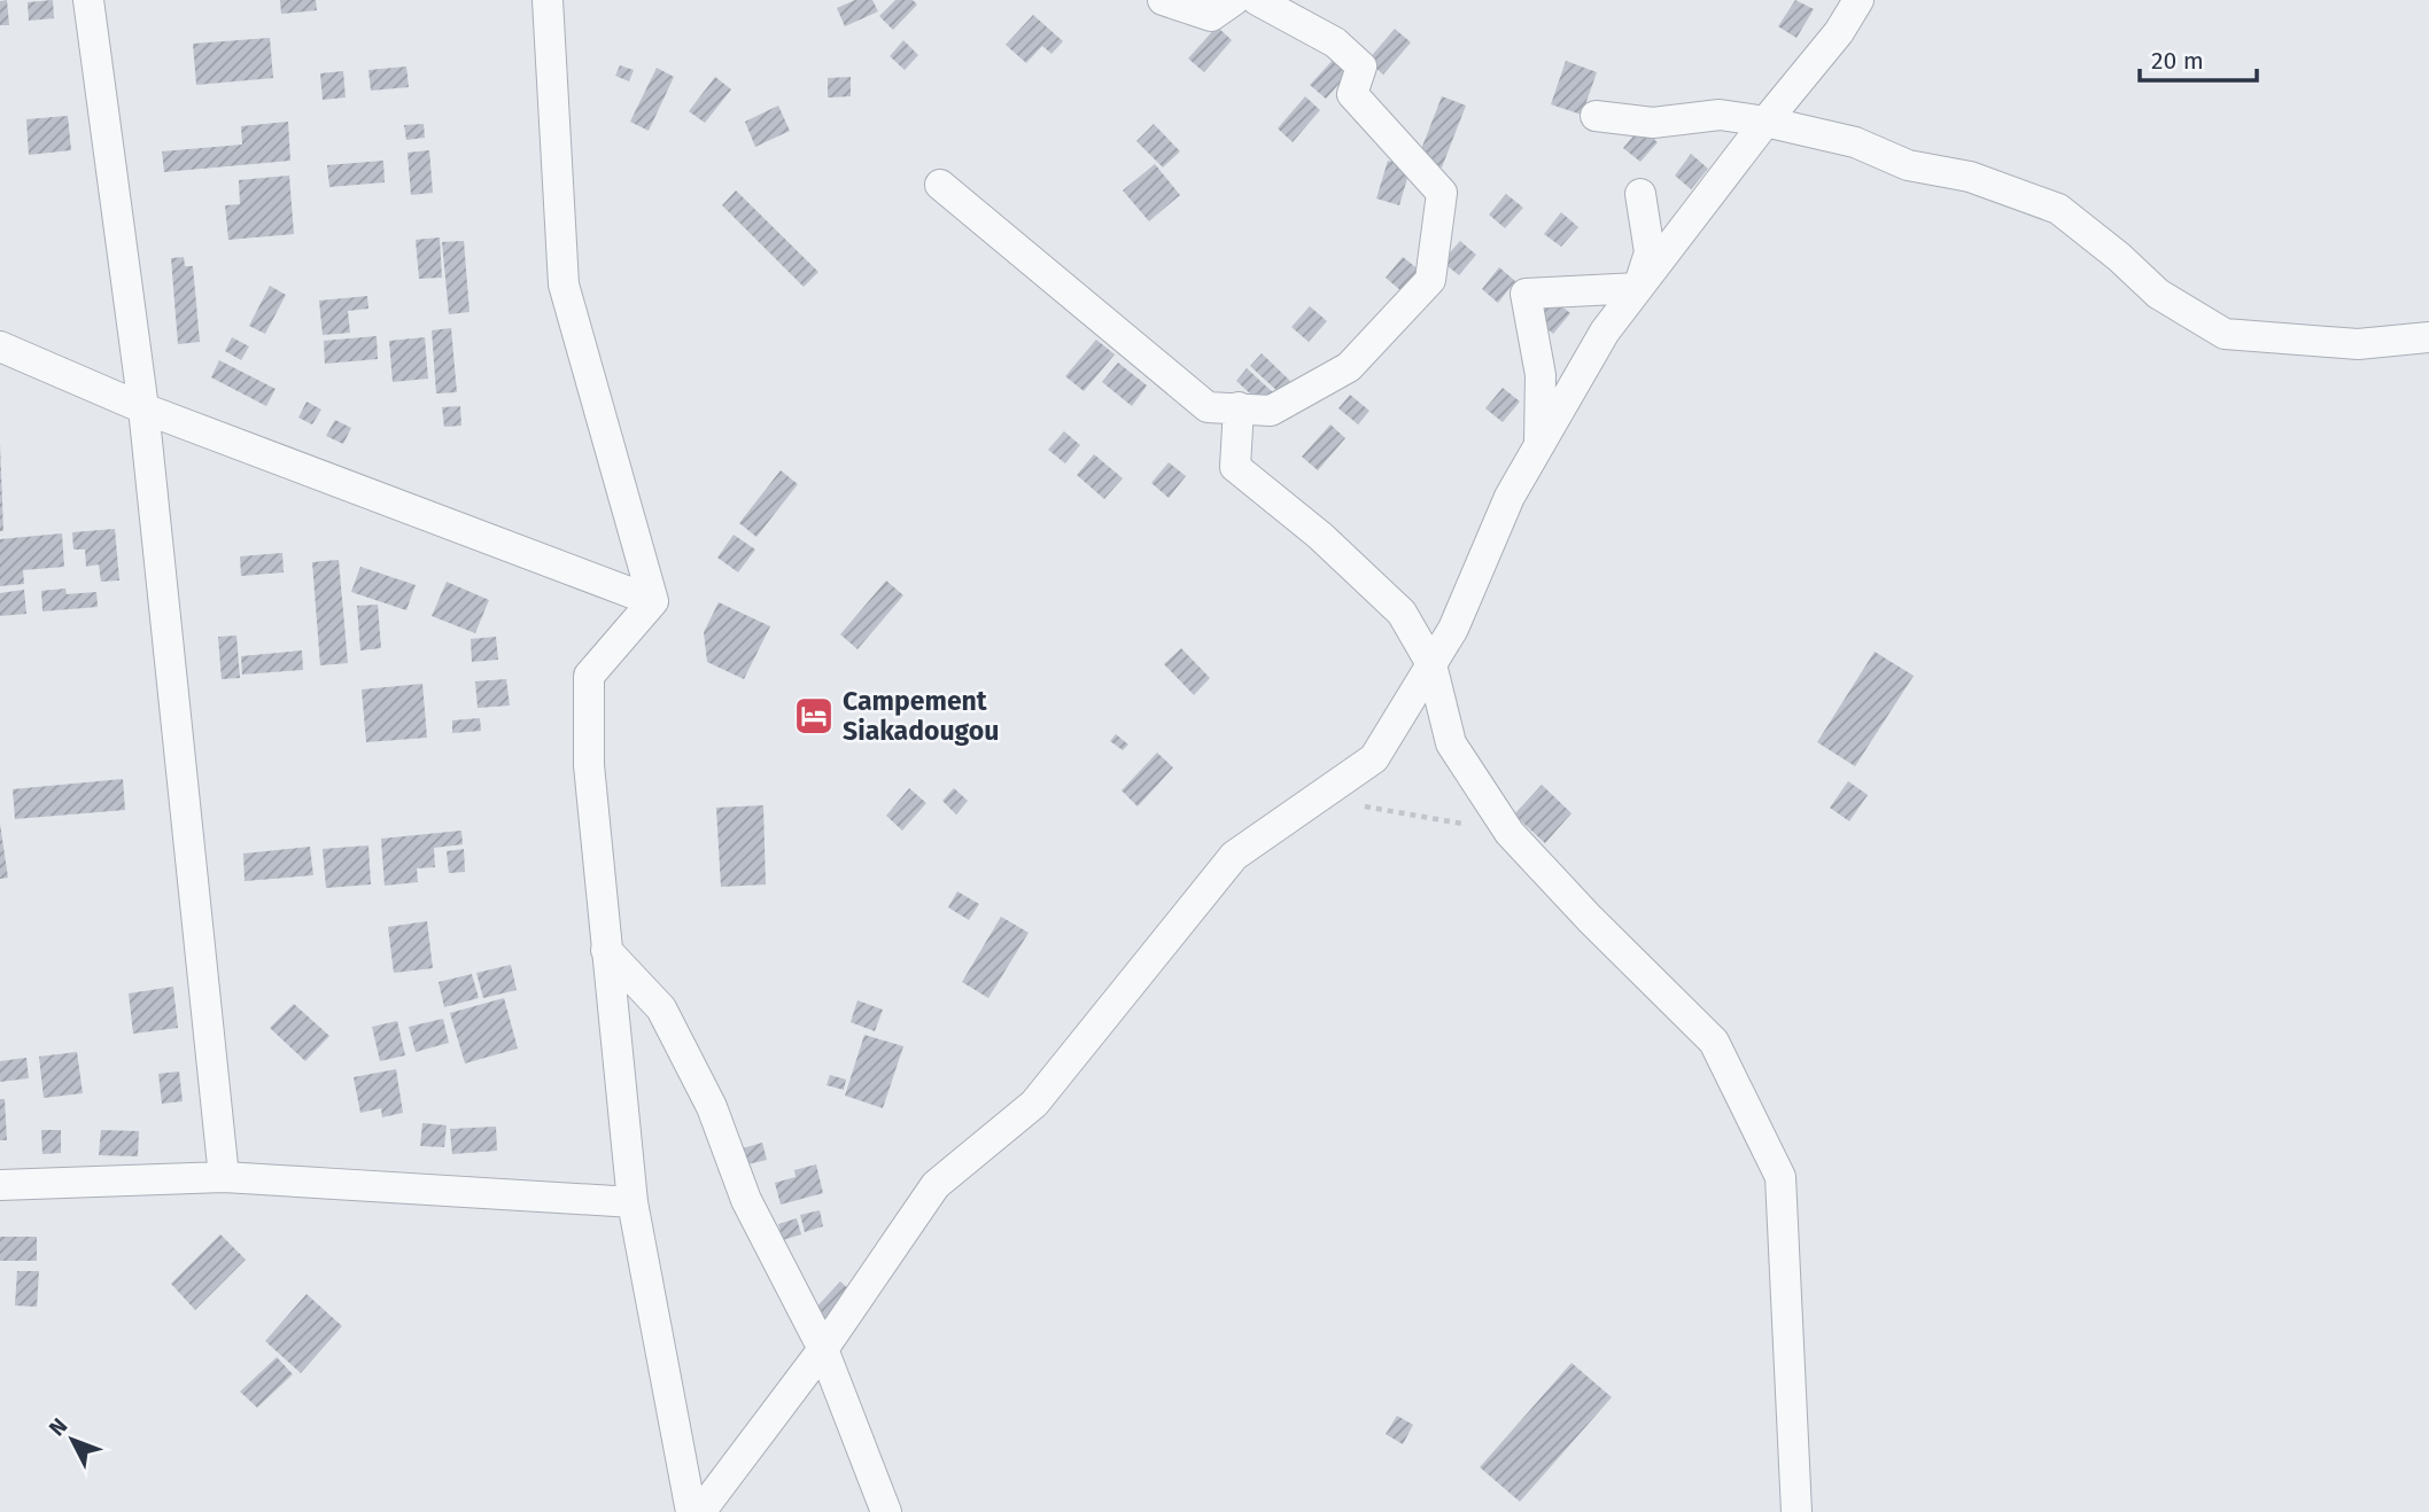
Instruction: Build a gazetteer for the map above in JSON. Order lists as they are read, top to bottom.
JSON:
{
  "places": {
    "hotel": ["Campement Siakadougou"]
  },
  "scale_bar": "20 m",
  "north": "top left"
}
